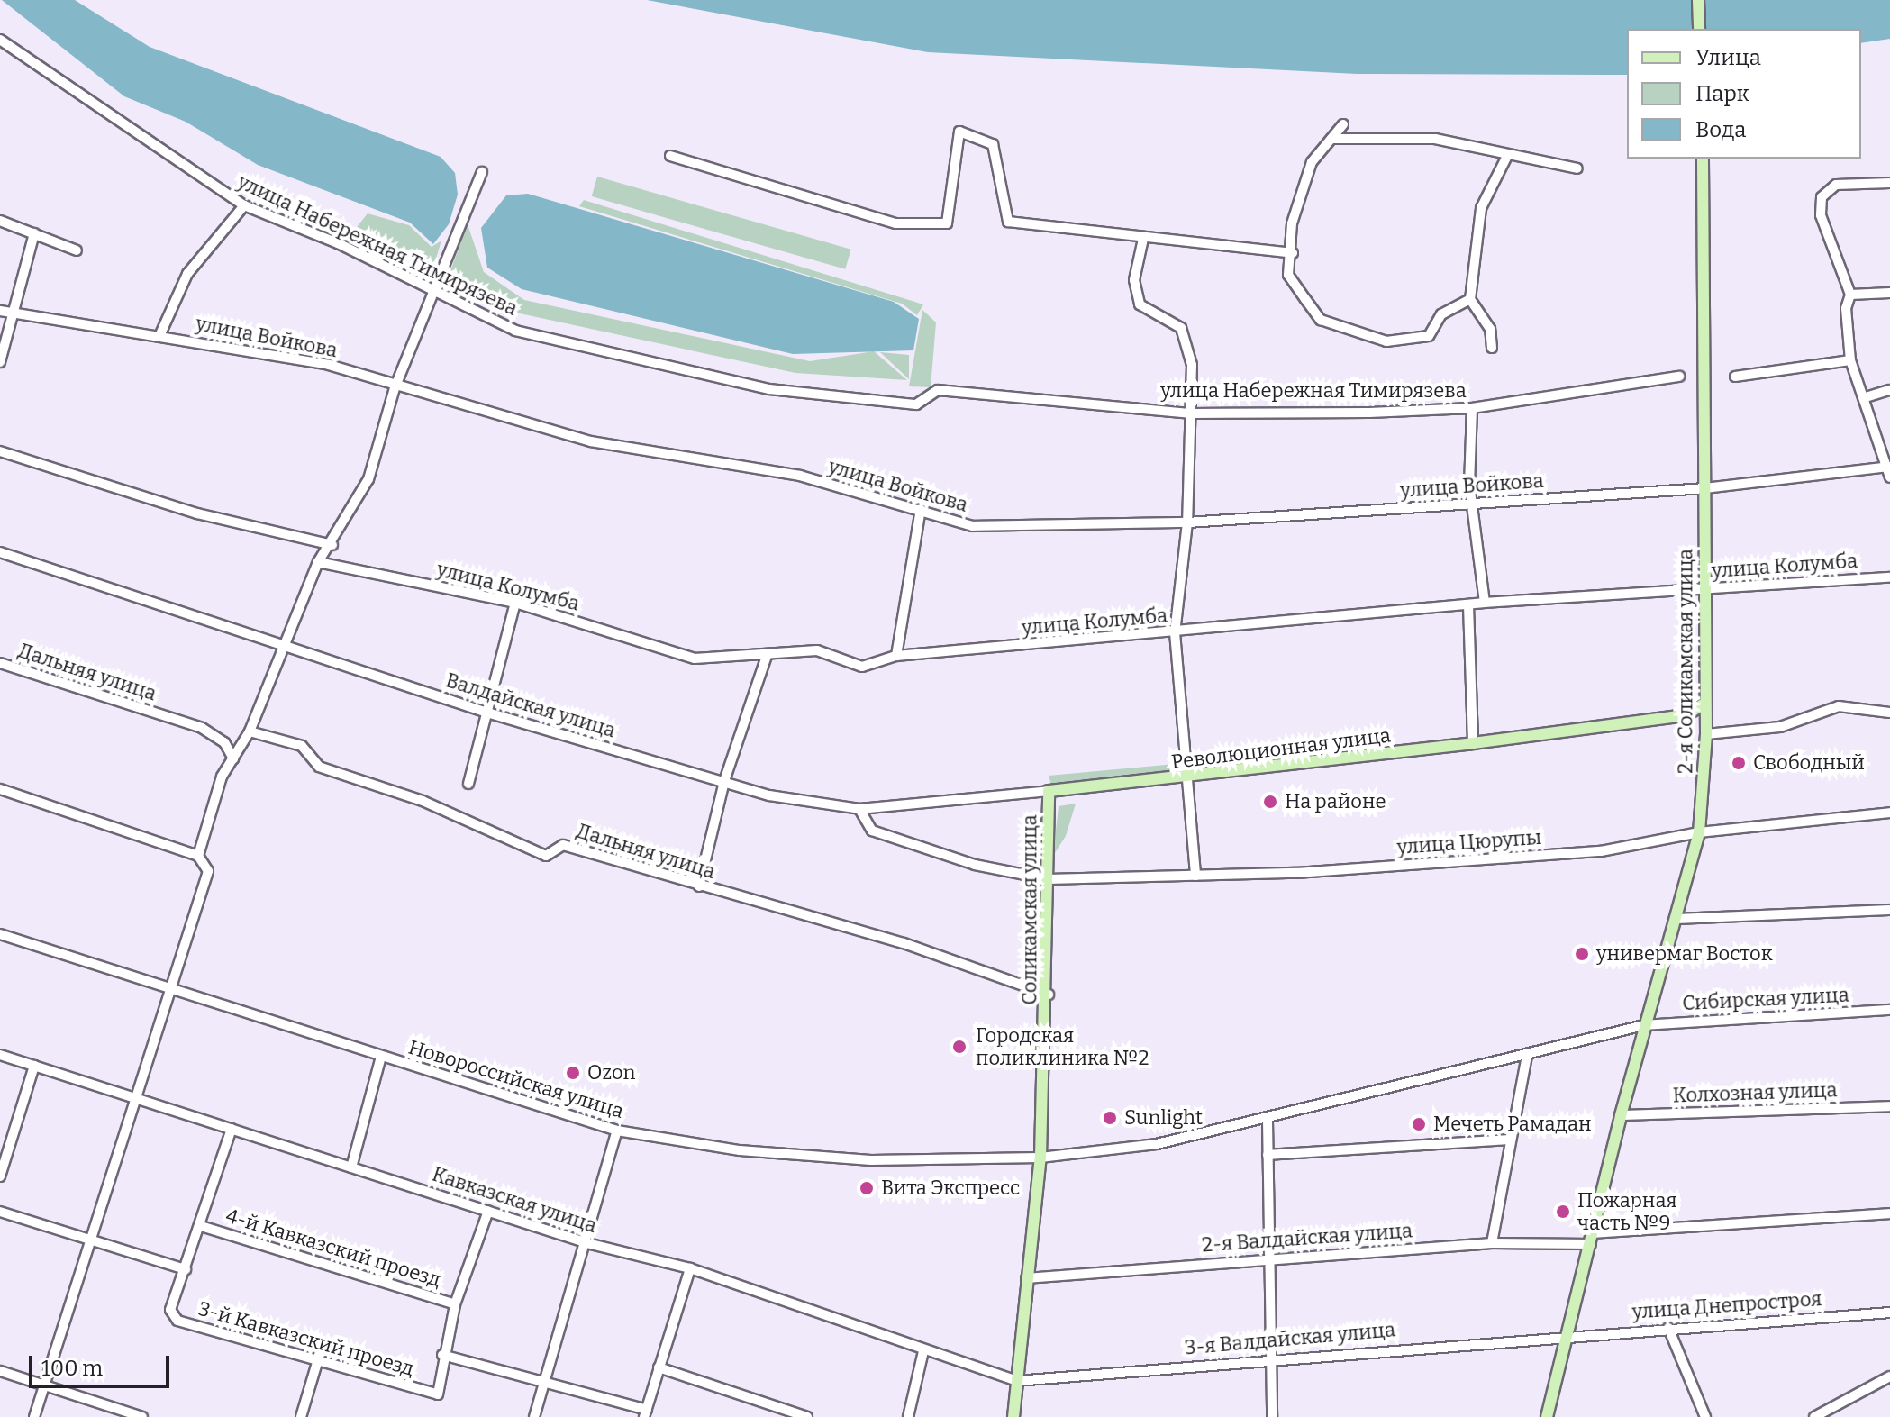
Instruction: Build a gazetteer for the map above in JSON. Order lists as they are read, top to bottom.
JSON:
{
  "streets": {
    "main road": ["2-я Соликамская улица", "Революционная улица", "Соликамская улица"],
    "street": [
      "улица Набережная Тимирязева",
      "улица Войкова",
      "улица Колумба",
      "Дальняя улица",
      "Валдайская улица",
      "улица Цюрупы",
      "Сибирская улица",
      "Новороссийская улица",
      "Колхозная улица",
      "Кавказская улица",
      "2-я Валдайская улица",
      "4-й Кавказский проезд",
      "улица Днепростроя",
      "3-й Кавказский проезд",
      "3-я Валдайская улица"
    ]
  },
  "crossings": [
    ["улица Войкова", "2-я Соликамская улица"],
    ["улица Колумба", "2-я Соликамская улица"],
    ["2-я Соликамская улица", "Революционная улица"],
    ["2-я Соликамская улица", "улица Цюрупы"],
    ["2-я Соликамская улица", "Сибирская улица"],
    ["2-я Соликамская улица", "Колхозная улица"],
    ["2-я Соликамская улица", "2-я Валдайская улица"],
    ["2-я Соликамская улица", "улица Днепростроя"],
    ["2-я Соликамская улица", "3-я Валдайская улица"],
    ["Дальняя улица", "Соликамская улица"],
    ["Валдайская улица", "Революционная улица"],
    ["Революционная улица", "Соликамская улица"],
    ["улица Цюрупы", "Соликамская улица"],
    ["Соликамская улица", "Новороссийская улица"],
    ["Соликамская улица", "Кавказская улица"],
    ["Соликамская улица", "2-я Валдайская улица"],
    ["Соликамская улица", "3-я Валдайская улица"],
    ["Сибирская улица", "Новороссийская улица"],
    ["Кавказская улица", "3-й Кавказский проезд"],
    ["Кавказская улица", "3-я Валдайская улица"],
    ["4-й Кавказский проезд", "3-й Кавказский проезд"],
    ["улица Днепростроя", "3-я Валдайская улица"]
  ],
  "places": [
    "Свободный",
    "На районе",
    "универмаг Восток",
    "Городская поликлиника №2",
    "Ozon",
    "Sunlight",
    "Мечеть Рамадан",
    "Вита Экспресс",
    "Пожарная часть №9"
  ],
  "legend": ["Улица", "Парк", "Вода"],
  "scale_bar": "100 m"
}
